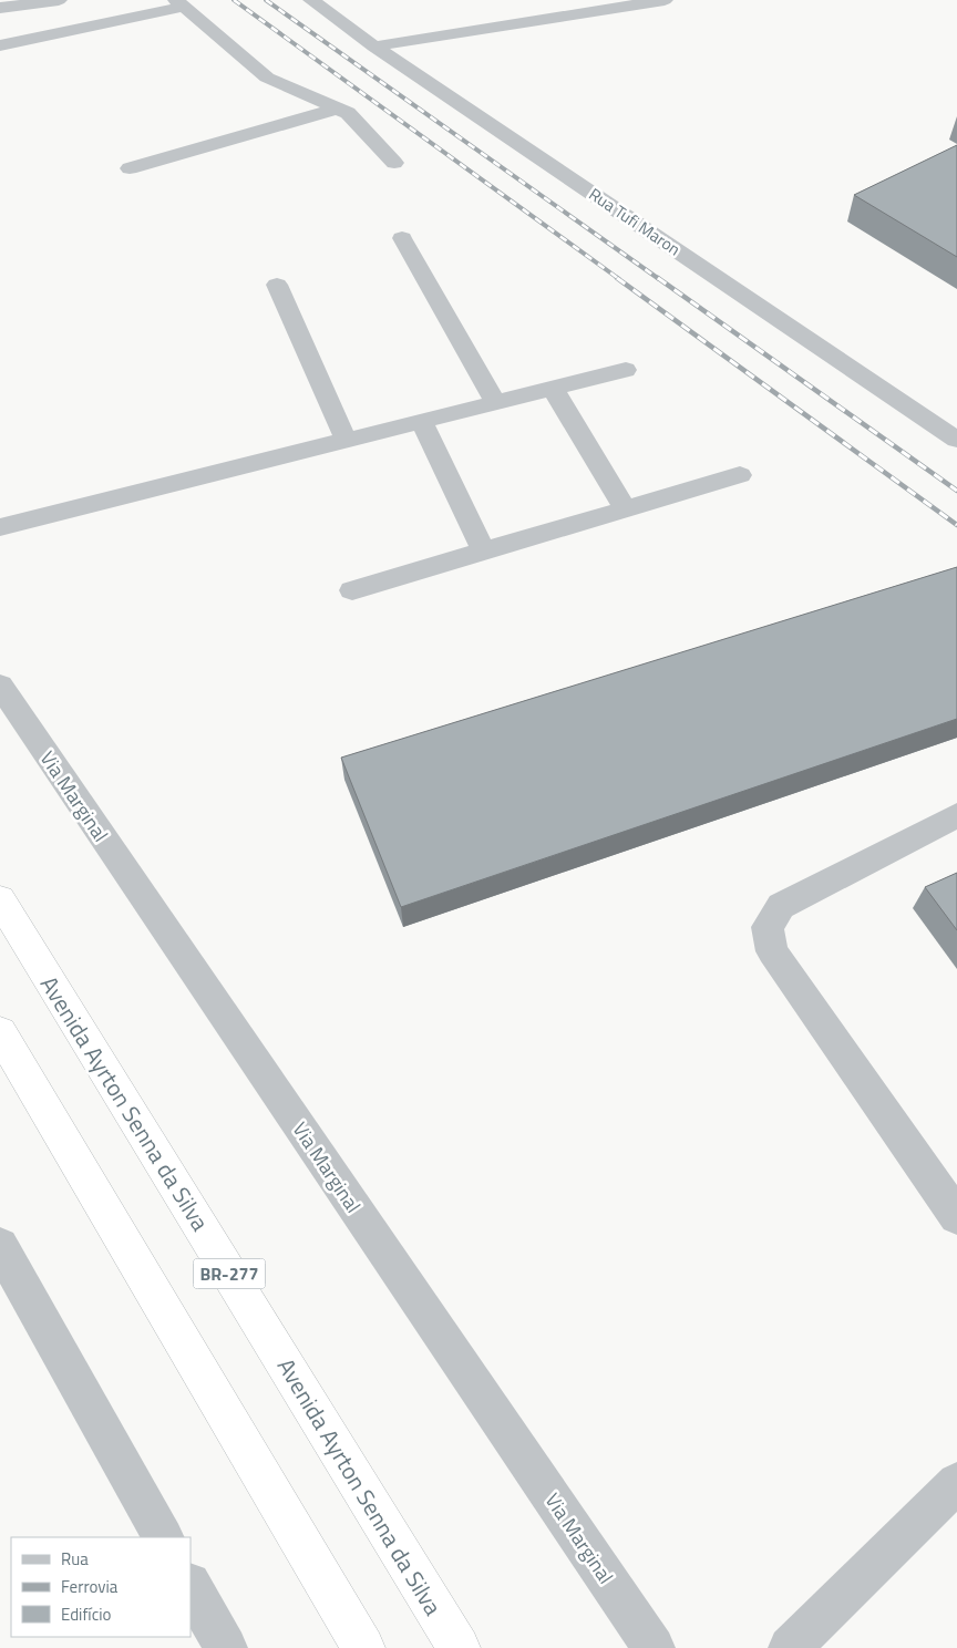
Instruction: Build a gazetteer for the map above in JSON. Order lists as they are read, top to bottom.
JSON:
{
  "streets": {
    "highway": ["Avenida Ayrton Senna da Silva", "BR-277"],
    "street": ["Rua Tufi Maron", "Via Marginal"]
  },
  "legend": ["Rua", "Ferrovia", "Edifício"]
}
